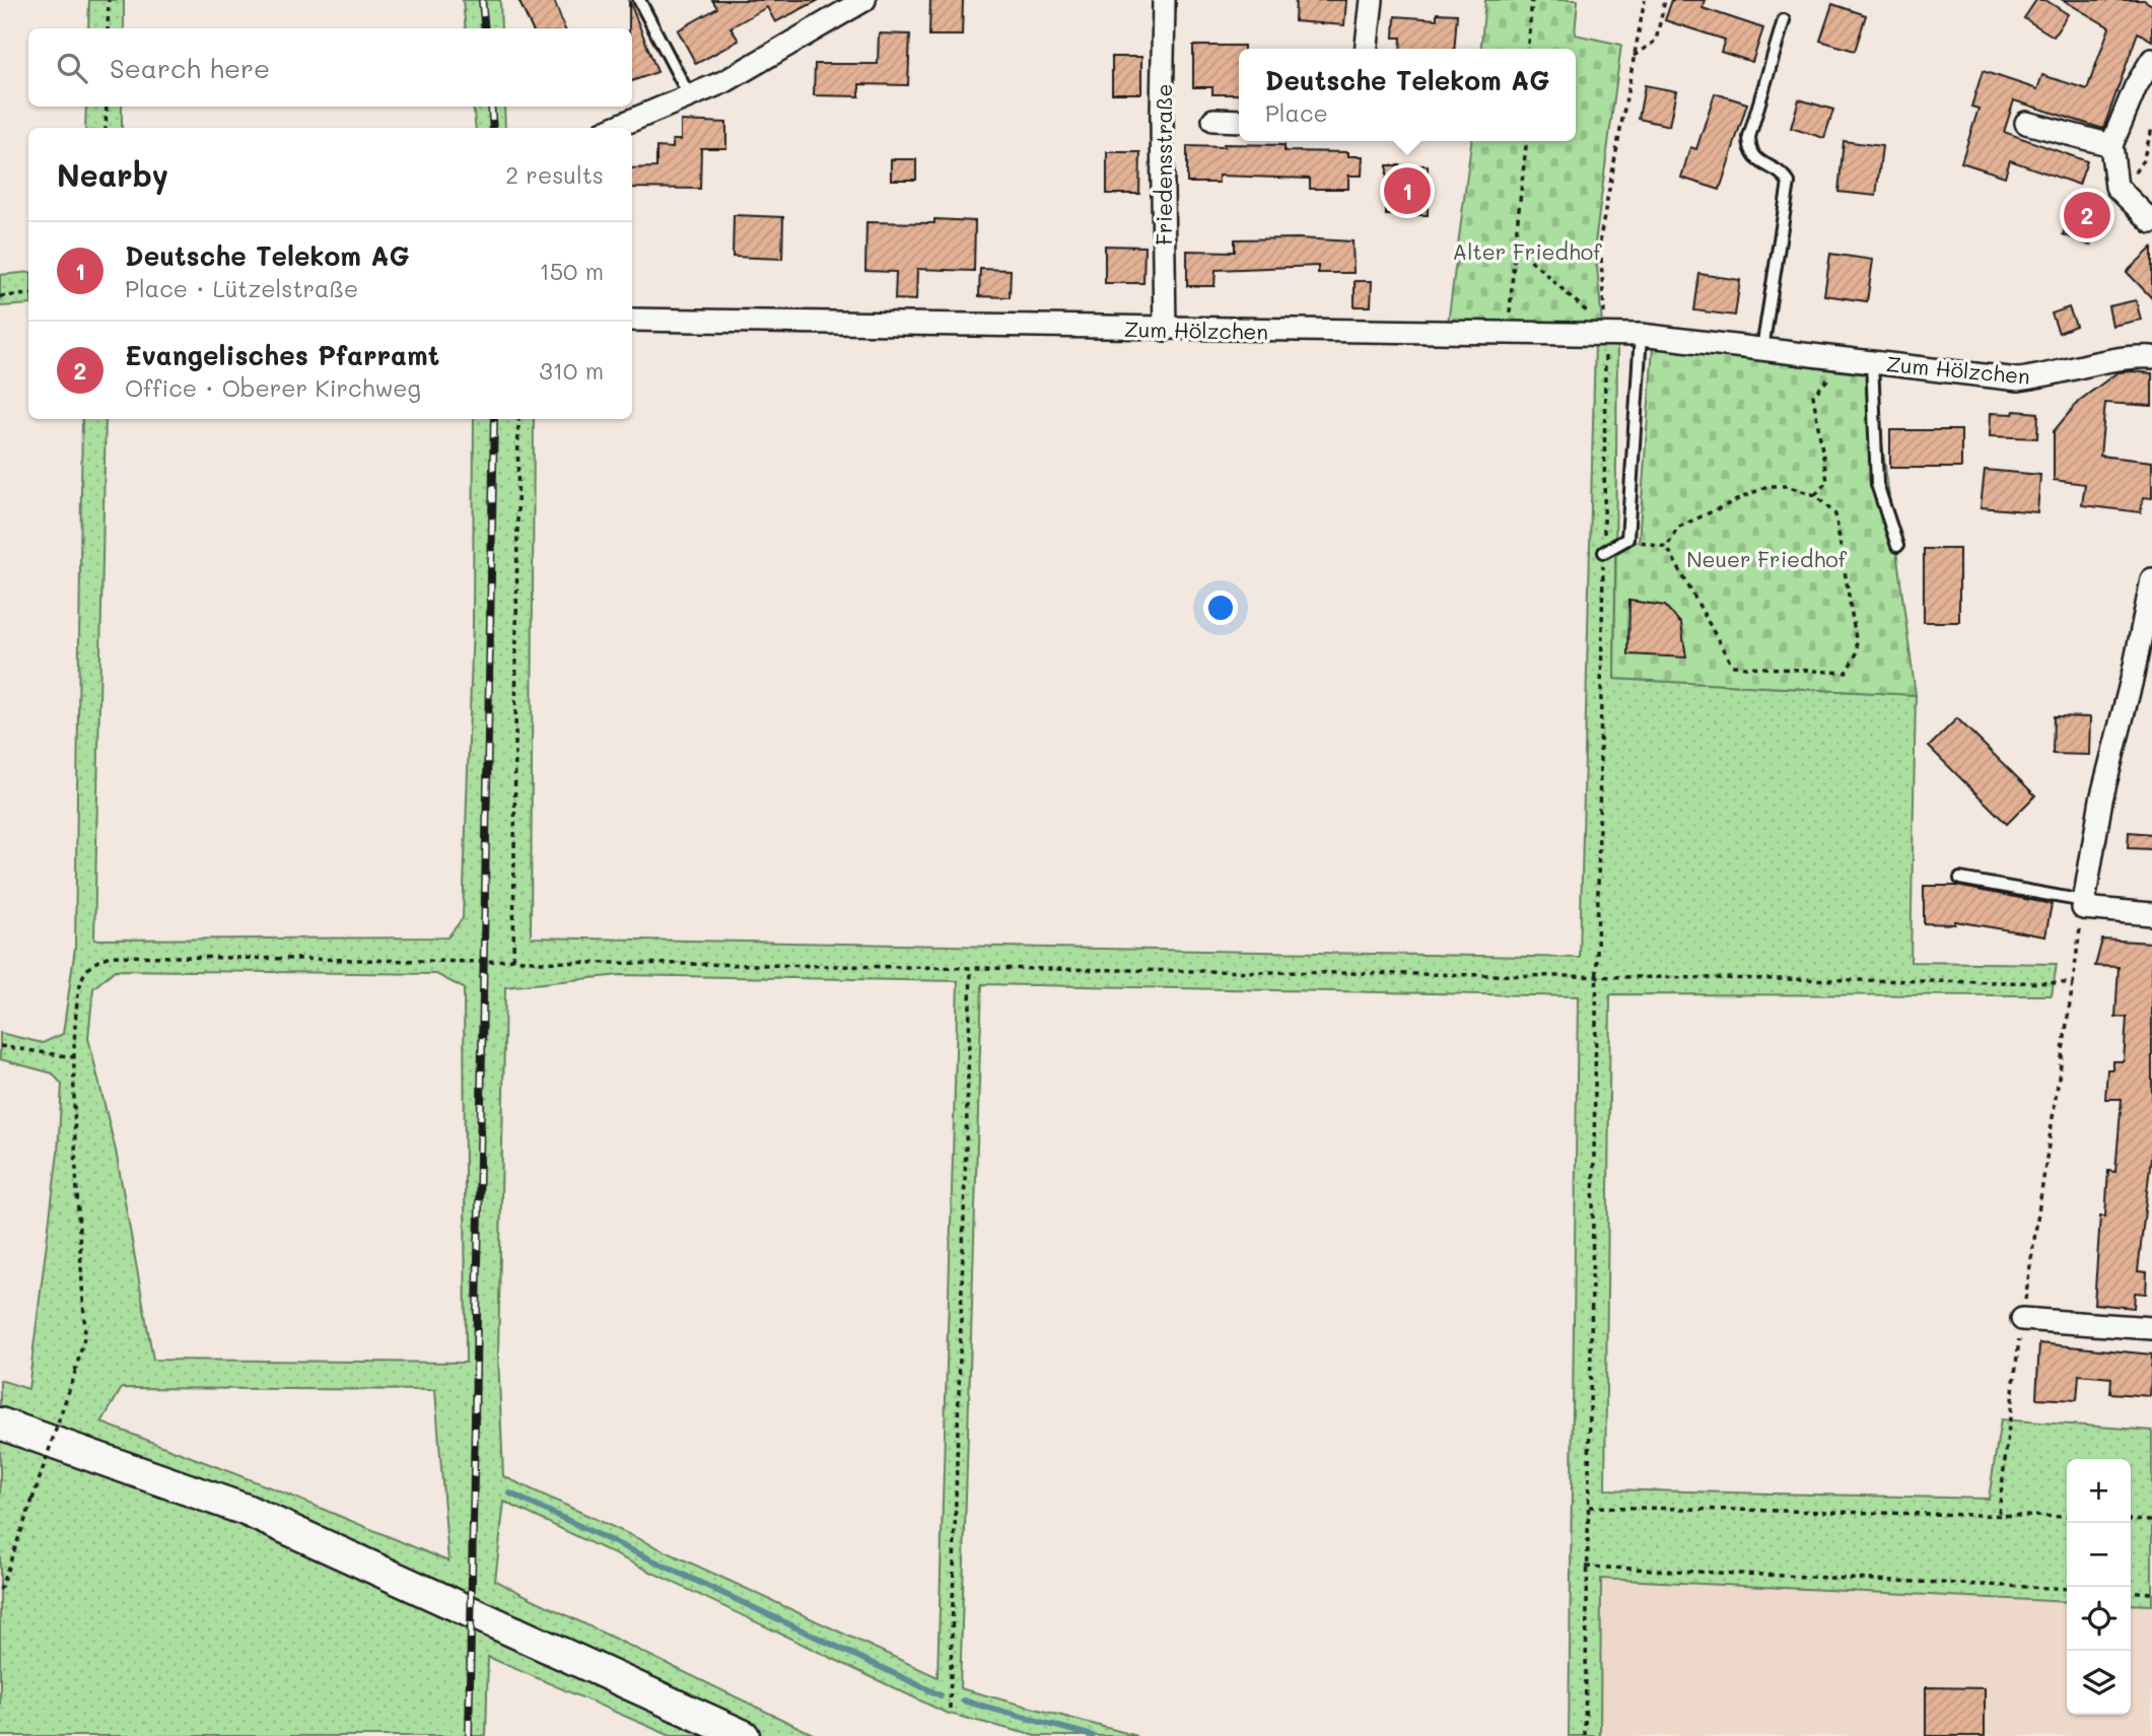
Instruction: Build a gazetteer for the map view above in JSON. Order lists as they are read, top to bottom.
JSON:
{
  "streets": {
    "street": ["Friedensstraße", "Zum Hölzchen"]
  },
  "crossings": [
    ["Friedensstraße", "Zum Hölzchen"]
  ],
  "parks": ["Alter Friedhof", "Neuer Friedhof"],
  "page": {
    "search": "Search here",
    "popup": ["Deutsche Telekom AG", "Place"],
    "heading": ["Nearby", "2 results"],
    "pins": ["1", "2"],
    "list": [
      {
        "mark": "1",
        "name": "Deutsche Telekom AG",
        "note": "Place · Lützelstraße",
        "value": "150 m"
      },
      {
        "mark": "2",
        "name": "Evangelisches Pfarramt",
        "note": "Office · Oberer Kirchweg",
        "value": "310 m"
      }
    ],
    "map_buttons": ["+", "−"]
  }
}
